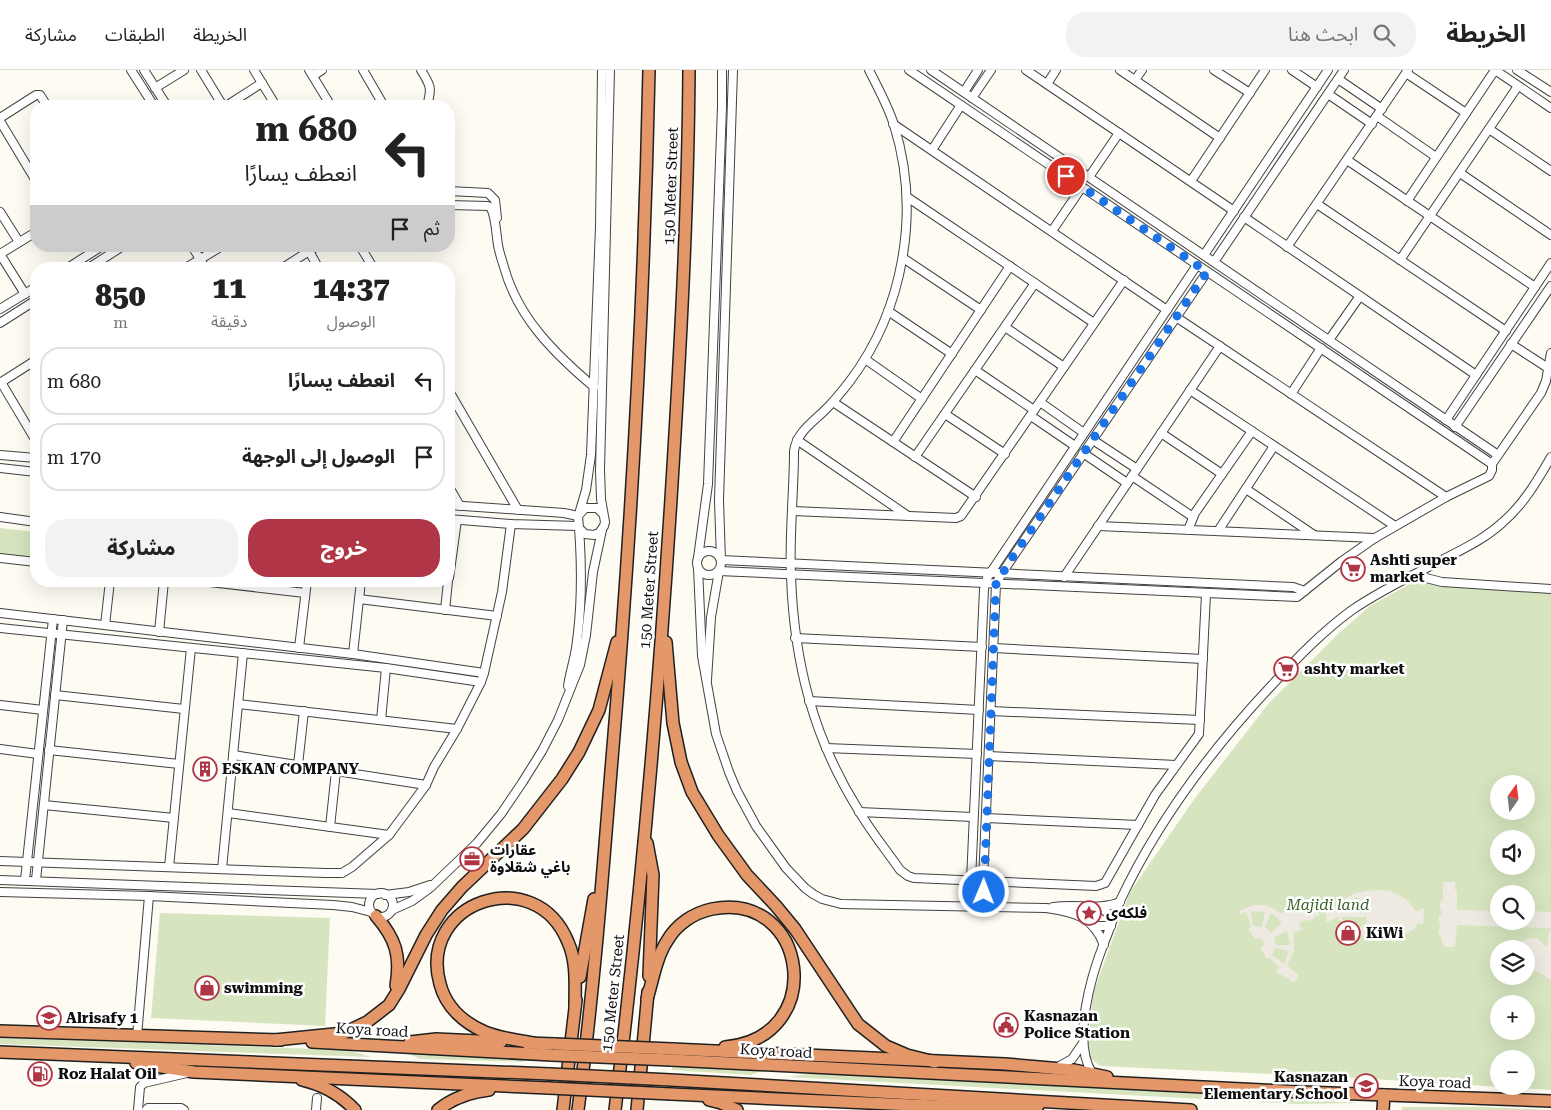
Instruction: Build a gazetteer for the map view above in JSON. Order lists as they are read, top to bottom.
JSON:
{
  "streets": {
    "highway": ["150 Meter Street", "Koya road"]
  },
  "parks": ["Majidi land"],
  "places": {
    "supermarket": ["Ashti super market", "ashty market"],
    "building": ["ESKAN COMPANY"],
    "office": ["عقارات باغي شقلاوة"],
    "place": ["فلکەی"],
    "shop": ["KiWi", "swimming"],
    "school or university": ["Alrisafy 1", "Kasnazan Elementary School"],
    "public building": ["Kasnazan Police Station"],
    "fuel station": ["Roz Halat Oil"]
  },
  "north": "top",
  "page": {
    "header": "الخريطة",
    "search": "ابحث هنا",
    "nav": ["الخريطة", "الطبقات", "مشاركة"],
    "turn": ["680 m", "انعطف يسارًا"],
    "then": "ثم",
    "eta": [
      "14:37",
      "الوصول",
      "11",
      "دقيقة",
      "850",
      "m"
    ],
    "list": [
      {
        "name": "انعطف يسارًا",
        "value": "680 m"
      },
      {
        "name": "الوصول إلى الوجهة",
        "value": "170 m"
      }
    ],
    "buttons": ["خروج", "مشاركة"],
    "map_buttons": ["+", "−"]
  }
}
